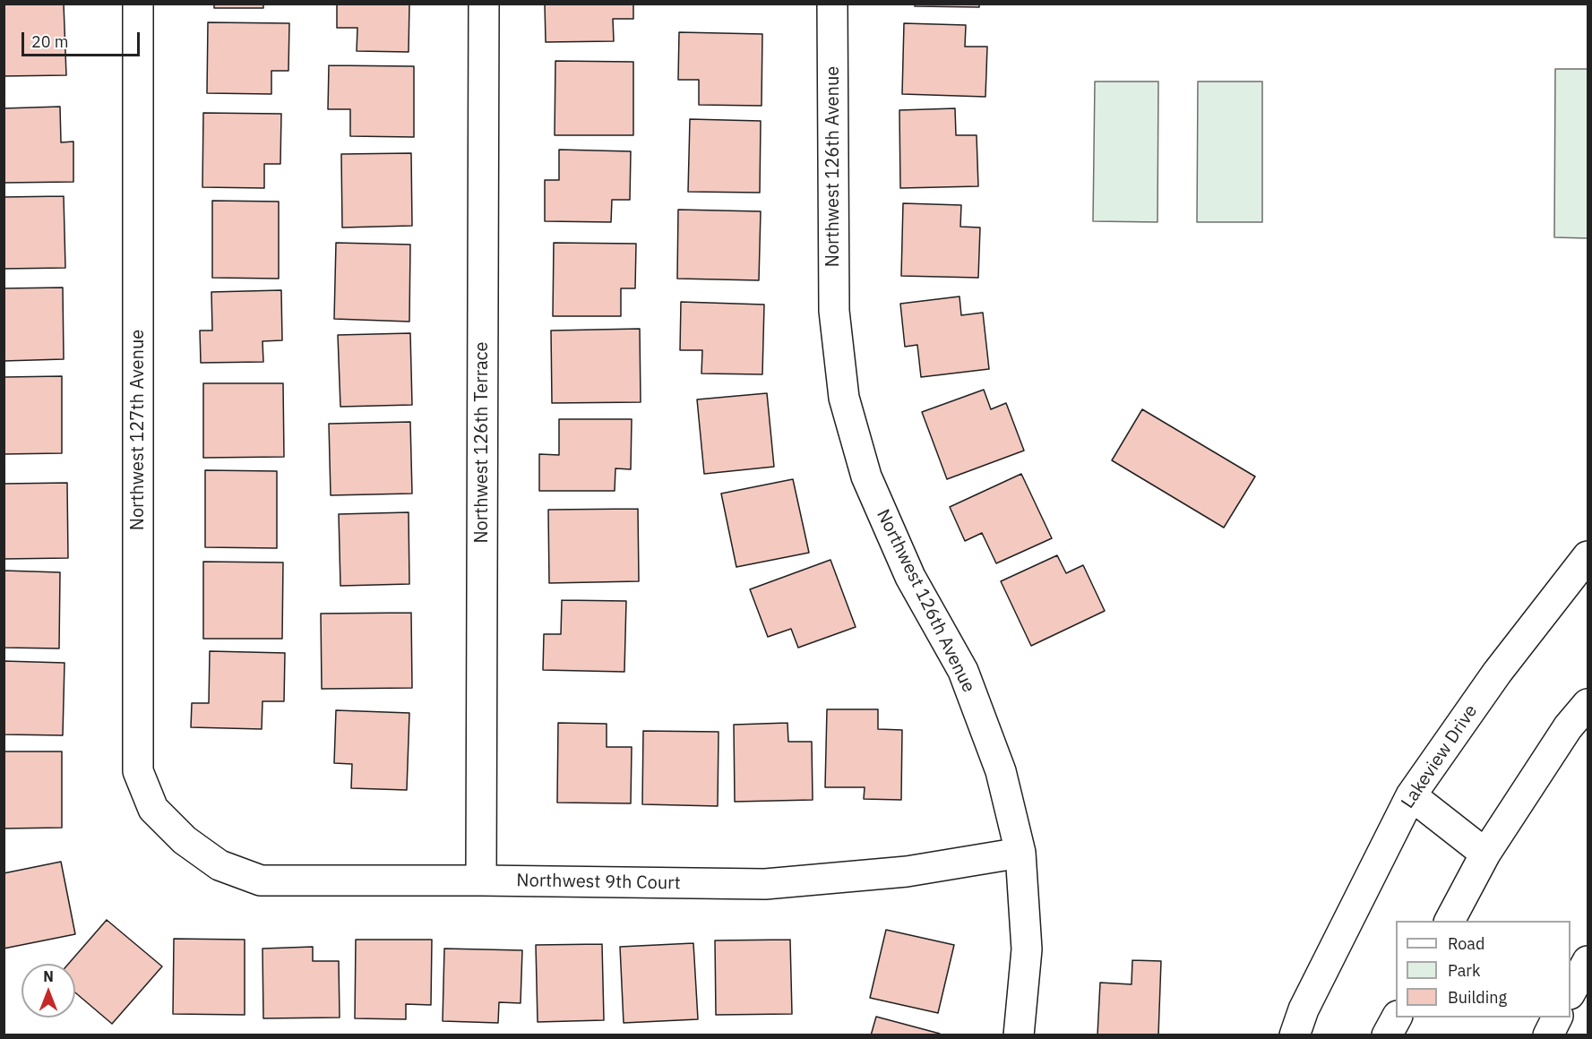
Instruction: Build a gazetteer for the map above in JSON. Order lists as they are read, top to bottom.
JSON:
{
  "streets": {
    "street": [
      "Northwest 126th Avenue",
      "Northwest 127th Avenue",
      "Northwest 126th Terrace",
      "Lakeview Drive",
      "Northwest 9th Court"
    ]
  },
  "crossings": [
    ["Northwest 126th Avenue", "Northwest 9th Court"],
    ["Northwest 127th Avenue", "Northwest 9th Court"],
    ["Northwest 126th Terrace", "Northwest 9th Court"]
  ],
  "legend": ["Road", "Park", "Building"],
  "scale_bar": "20 m",
  "north": "top"
}
